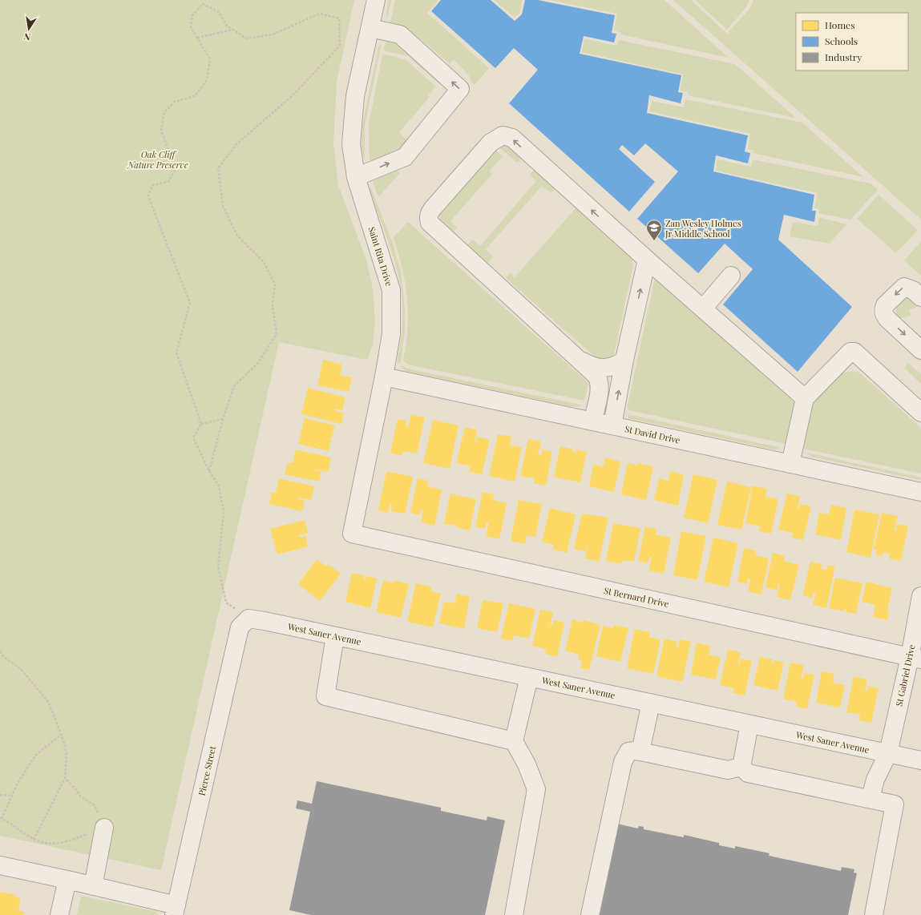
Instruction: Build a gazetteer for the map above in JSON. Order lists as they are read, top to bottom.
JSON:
{
  "streets": {
    "street": [
      "Saint Rita Drive",
      "St David Drive",
      "St Bernard Drive",
      "West Saner Avenue",
      "St Gabriel Drive",
      "Pierce Street"
    ]
  },
  "crossings": [
    ["Saint Rita Drive", "St David Drive"],
    ["Saint Rita Drive", "St Bernard Drive"],
    ["St Bernard Drive", "St Gabriel Drive"],
    ["West Saner Avenue", "St Gabriel Drive"],
    ["West Saner Avenue", "Pierce Street"]
  ],
  "parks": ["Oak Cliff Nature Preserve"],
  "places": {
    "school or university": ["Zan Wesley Holmes Jr Middle School"]
  },
  "legend": ["Homes", "Schools", "Industry"],
  "north": "bottom"
}
